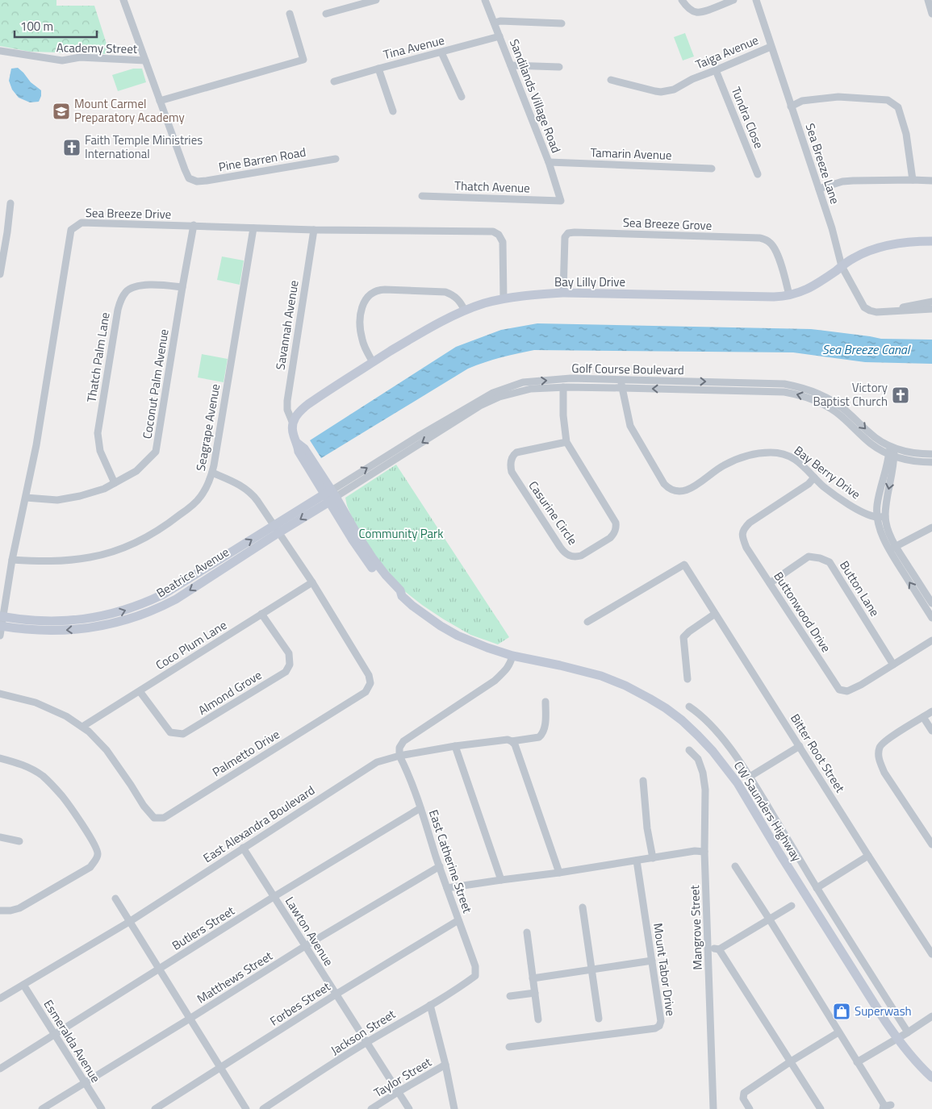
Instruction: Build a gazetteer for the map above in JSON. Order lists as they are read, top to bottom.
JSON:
{
  "streets": {
    "main road": ["Bay Lilly Drive", "Beatrice Avenue", "CW Saunders Highway"],
    "street": [
      "Tina Avenue",
      "Academy Street",
      "Taiga Avenue",
      "Sandilands Village Road",
      "Tundra Close",
      "Tamarin Avenue",
      "Pine Barren Road",
      "Sea Breeze Lane",
      "Thatch Avenue",
      "Sea Breeze Drive",
      "Sea Breeze Grove",
      "Savannah Avenue",
      "Thatch Palm Lane",
      "Golf Course Boulevard",
      "Coconut Palm Avenue",
      "Seagrape Avenue",
      "Bay Berry Drive",
      "Casurine Circle",
      "Button Lane",
      "Buttonwood Drive",
      "Coco Plum Lane",
      "Almond Grove",
      "Palmetto Drive",
      "Bitter Root Street",
      "East Alexandra Boulevard",
      "East Catherine Street",
      "Mangrove Street",
      "Butlers Street",
      "Lawton Avenue",
      "Mount Tabor Drive",
      "Matthews Street",
      "Forbes Street",
      "Jackson Street",
      "Esmeralda Avenue",
      "Taylor Street"
    ]
  },
  "crossings": [
    ["Tina Avenue", "Sandilands Village Road"],
    ["Academy Street", "Pine Barren Road"],
    ["Taiga Avenue", "Tundra Close"],
    ["Taiga Avenue", "Sea Breeze Lane"],
    ["Sandilands Village Road", "Tamarin Avenue"],
    ["Sandilands Village Road", "Thatch Avenue"],
    ["Sea Breeze Lane", "Bay Lilly Drive"],
    ["Sea Breeze Drive", "Bay Lilly Drive"],
    ["Sea Breeze Drive", "Savannah Avenue"],
    ["Sea Breeze Drive", "Coconut Palm Avenue"],
    ["Sea Breeze Drive", "Seagrape Avenue"],
    ["Sea Breeze Drive", "Beatrice Avenue"],
    ["Sea Breeze Grove", "Bay Lilly Drive"],
    ["Bay Lilly Drive", "Savannah Avenue"],
    ["Bay Lilly Drive", "CW Saunders Highway"],
    ["Savannah Avenue", "CW Saunders Highway"],
    ["Thatch Palm Lane", "Coconut Palm Avenue"],
    ["Golf Course Boulevard", "Bay Berry Drive"],
    ["Golf Course Boulevard", "Casurine Circle"],
    ["Golf Course Boulevard", "Beatrice Avenue"],
    ["Golf Course Boulevard", "CW Saunders Highway"],
    ["Seagrape Avenue", "Palmetto Drive"],
    ["Bay Berry Drive", "Buttonwood Drive"],
    ["Beatrice Avenue", "Palmetto Drive"],
    ["Beatrice Avenue", "CW Saunders Highway"],
    ["Button Lane", "Buttonwood Drive"],
    ["Coco Plum Lane", "Almond Grove"],
    ["Coco Plum Lane", "Palmetto Drive"],
    ["East Alexandra Boulevard", "East Catherine Street"],
    ["East Alexandra Boulevard", "Lawton Avenue"],
    ["East Alexandra Boulevard", "Esmeralda Avenue"],
    ["East Catherine Street", "Butlers Street"],
    ["East Catherine Street", "Matthews Street"],
    ["East Catherine Street", "Forbes Street"],
    ["East Catherine Street", "Jackson Street"],
    ["Butlers Street", "Lawton Avenue"],
    ["Butlers Street", "Esmeralda Avenue"],
    ["Lawton Avenue", "Matthews Street"],
    ["Lawton Avenue", "Forbes Street"],
    ["Lawton Avenue", "Jackson Street"],
    ["Lawton Avenue", "Taylor Street"],
    ["Matthews Street", "Esmeralda Avenue"]
  ],
  "water": ["Sea Breeze Canal"],
  "parks": ["Community Park"],
  "places": {
    "school or university": ["Mount Carmel Preparatory Academy"],
    "church": ["Faith Temple Ministries International", "Victory Baptist Church"],
    "shop": ["Superwash"]
  },
  "scale_bar": "100 m"
}
